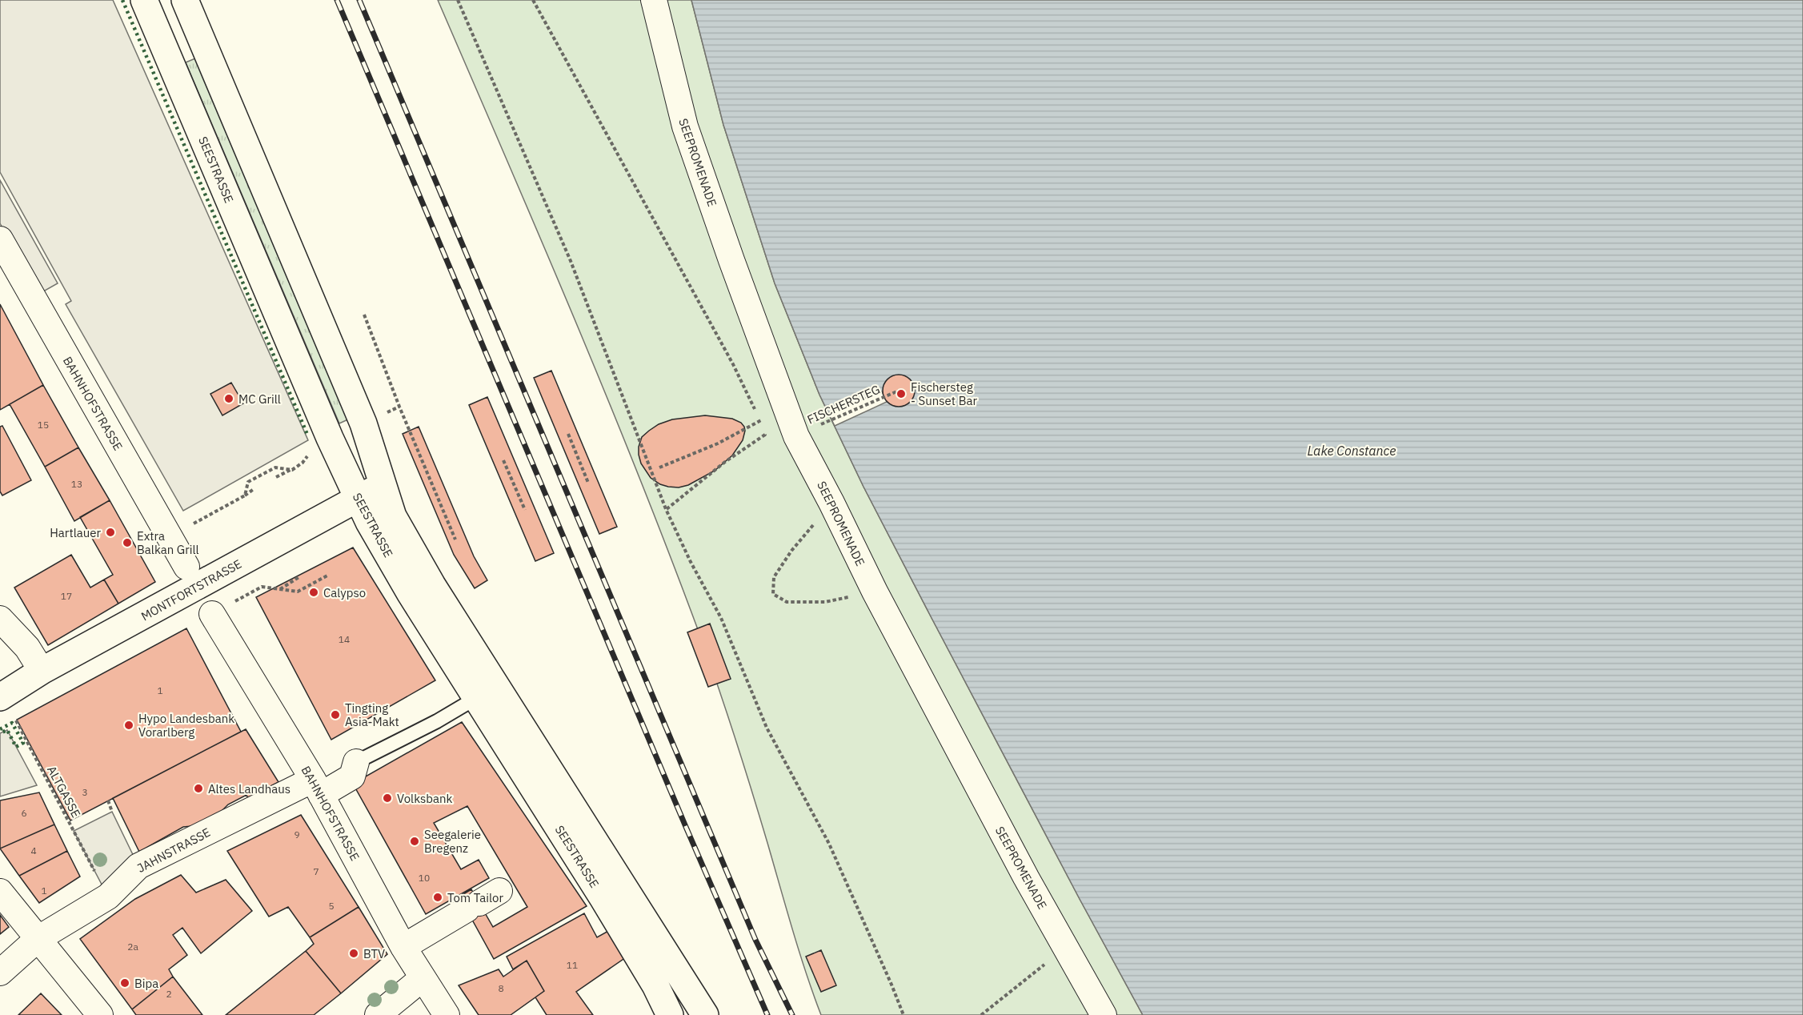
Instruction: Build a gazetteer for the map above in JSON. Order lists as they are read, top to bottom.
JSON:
{
  "streets": {
    "main road": ["SEESTRASSE", "MONTFORTSTRASSE"],
    "street": ["SEEPROMENADE", "BAHNHOFSTRASSE", "JAHNSTRASSE"],
    "path": ["FISCHERSTEG", "ALTGASSE"]
  },
  "crossings": [
    ["SEEPROMENADE", "FISCHERSTEG"],
    ["SEESTRASSE", "MONTFORTSTRASSE"],
    ["BAHNHOFSTRASSE", "JAHNSTRASSE"],
    ["MONTFORTSTRASSE", "ALTGASSE"],
    ["ALTGASSE", "JAHNSTRASSE"]
  ],
  "water": ["Lake Constance"],
  "places": [
    "Fischersteg - Sunset Bar",
    "MC Grill",
    "Hartlauer",
    "Extra Balkan Grill",
    "Calypso",
    "Tingting Asia-Makt",
    "Hypo Landesbank Vorarlberg",
    "Altes Landhaus",
    "Volksbank",
    "Seegalerie Bregenz",
    "Tom Tailor",
    "BTV",
    "Bipa"
  ],
  "house_numbers": [
    "15",
    "13",
    "17",
    "14",
    "1",
    "3",
    "6",
    "9",
    "4",
    "7",
    "10",
    "1",
    "5",
    "2a",
    "11",
    "8",
    "2"
  ]
}
